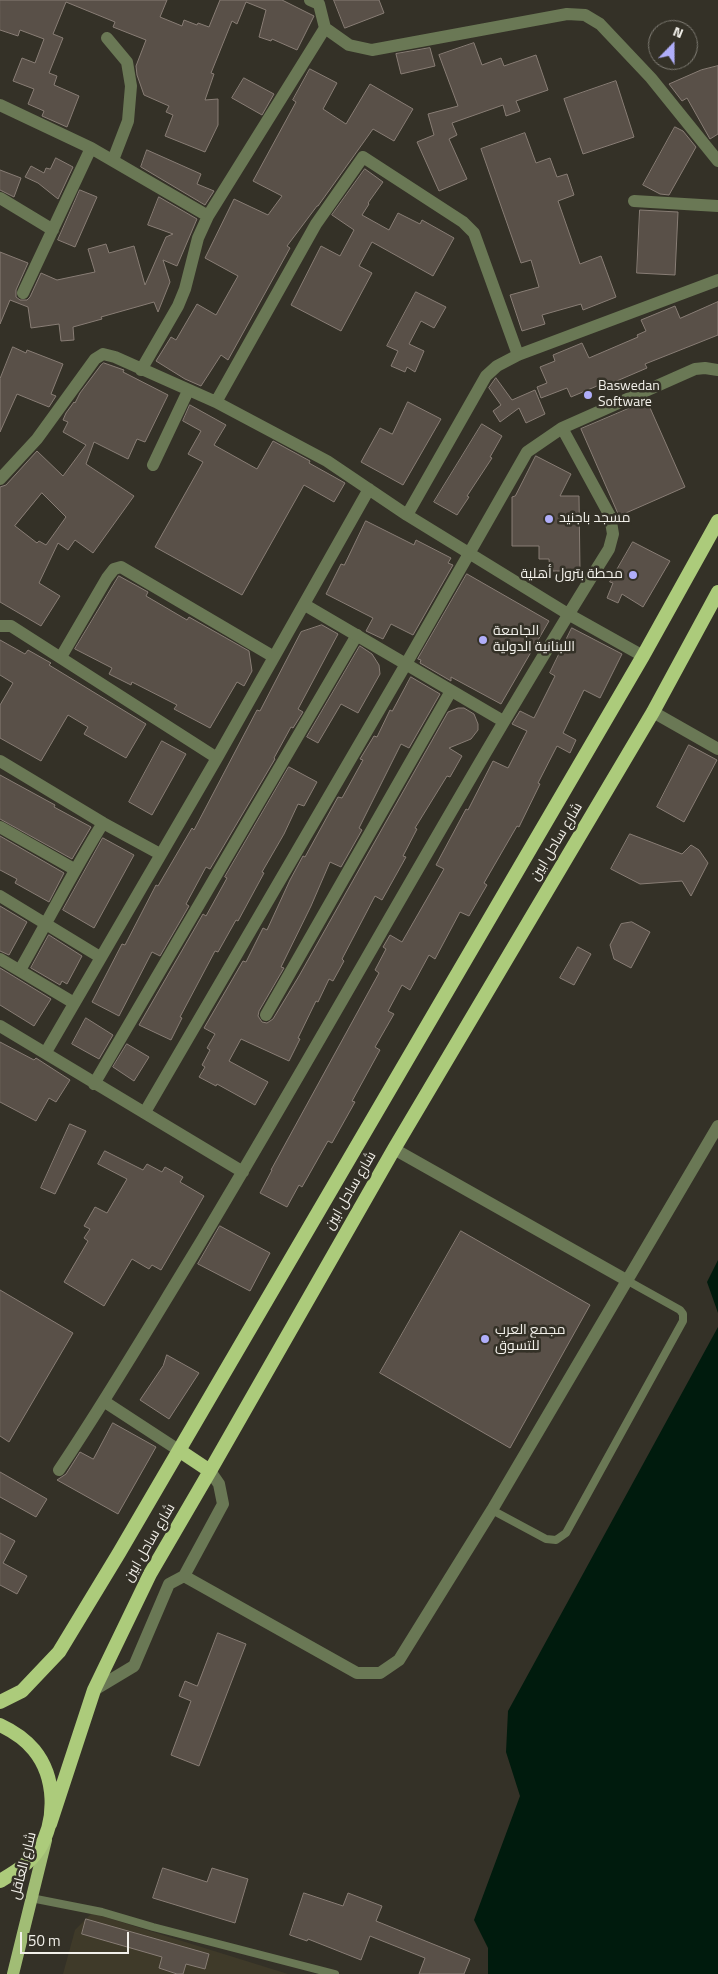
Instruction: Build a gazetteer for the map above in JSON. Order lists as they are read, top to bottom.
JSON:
{
  "streets": {
    "highway": ["شارع ساحل ابين"],
    "main road": ["شارع العاقل"]
  },
  "crossings": [
    ["شارع ساحل ابين", "شارع العاقل"]
  ],
  "places": [
    "Baswedan Software",
    "مسجد باجنيد",
    "محطة بترول أهلية",
    "الجامعة اللبنانية الدولية",
    "مجمع العرب للتسوق"
  ],
  "scale_bar": "50 m",
  "north": "top"
}
